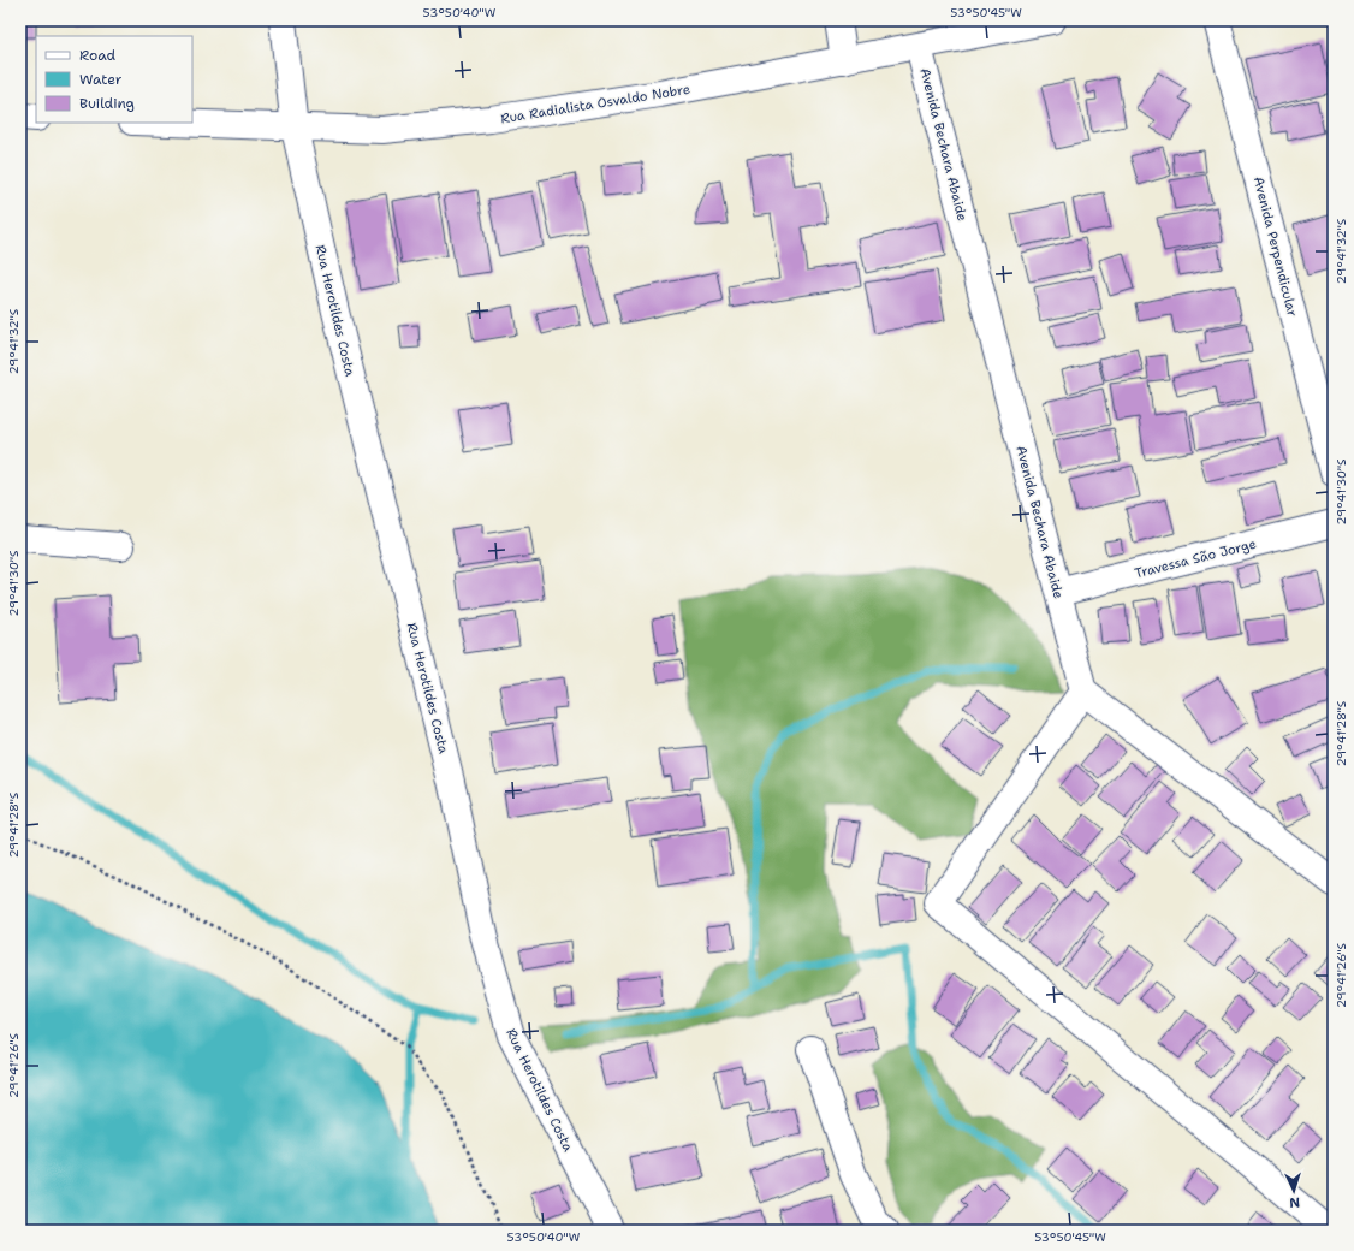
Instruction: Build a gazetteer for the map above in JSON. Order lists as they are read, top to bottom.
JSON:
{
  "streets": {
    "street": [
      "Rua Radialista Osvaldo Nobre",
      "Avenida Bechara Abaide",
      "Avenida Perpendicular",
      "Rua Herotildes Costa",
      "Travessa São Jorge"
    ]
  },
  "crossings": [
    ["Rua Radialista Osvaldo Nobre", "Avenida Bechara Abaide"],
    ["Rua Radialista Osvaldo Nobre", "Rua Herotildes Costa"],
    ["Avenida Bechara Abaide", "Travessa São Jorge"]
  ],
  "legend": ["Road", "Water", "Building"],
  "north": "bottom",
  "coordinates": [
    "53°50'40\"W",
    "53°50'45\"W",
    "29°41'32\"S",
    "29°41'30\"S",
    "29°41'28\"S",
    "29°41'26\"S"
  ]
}
